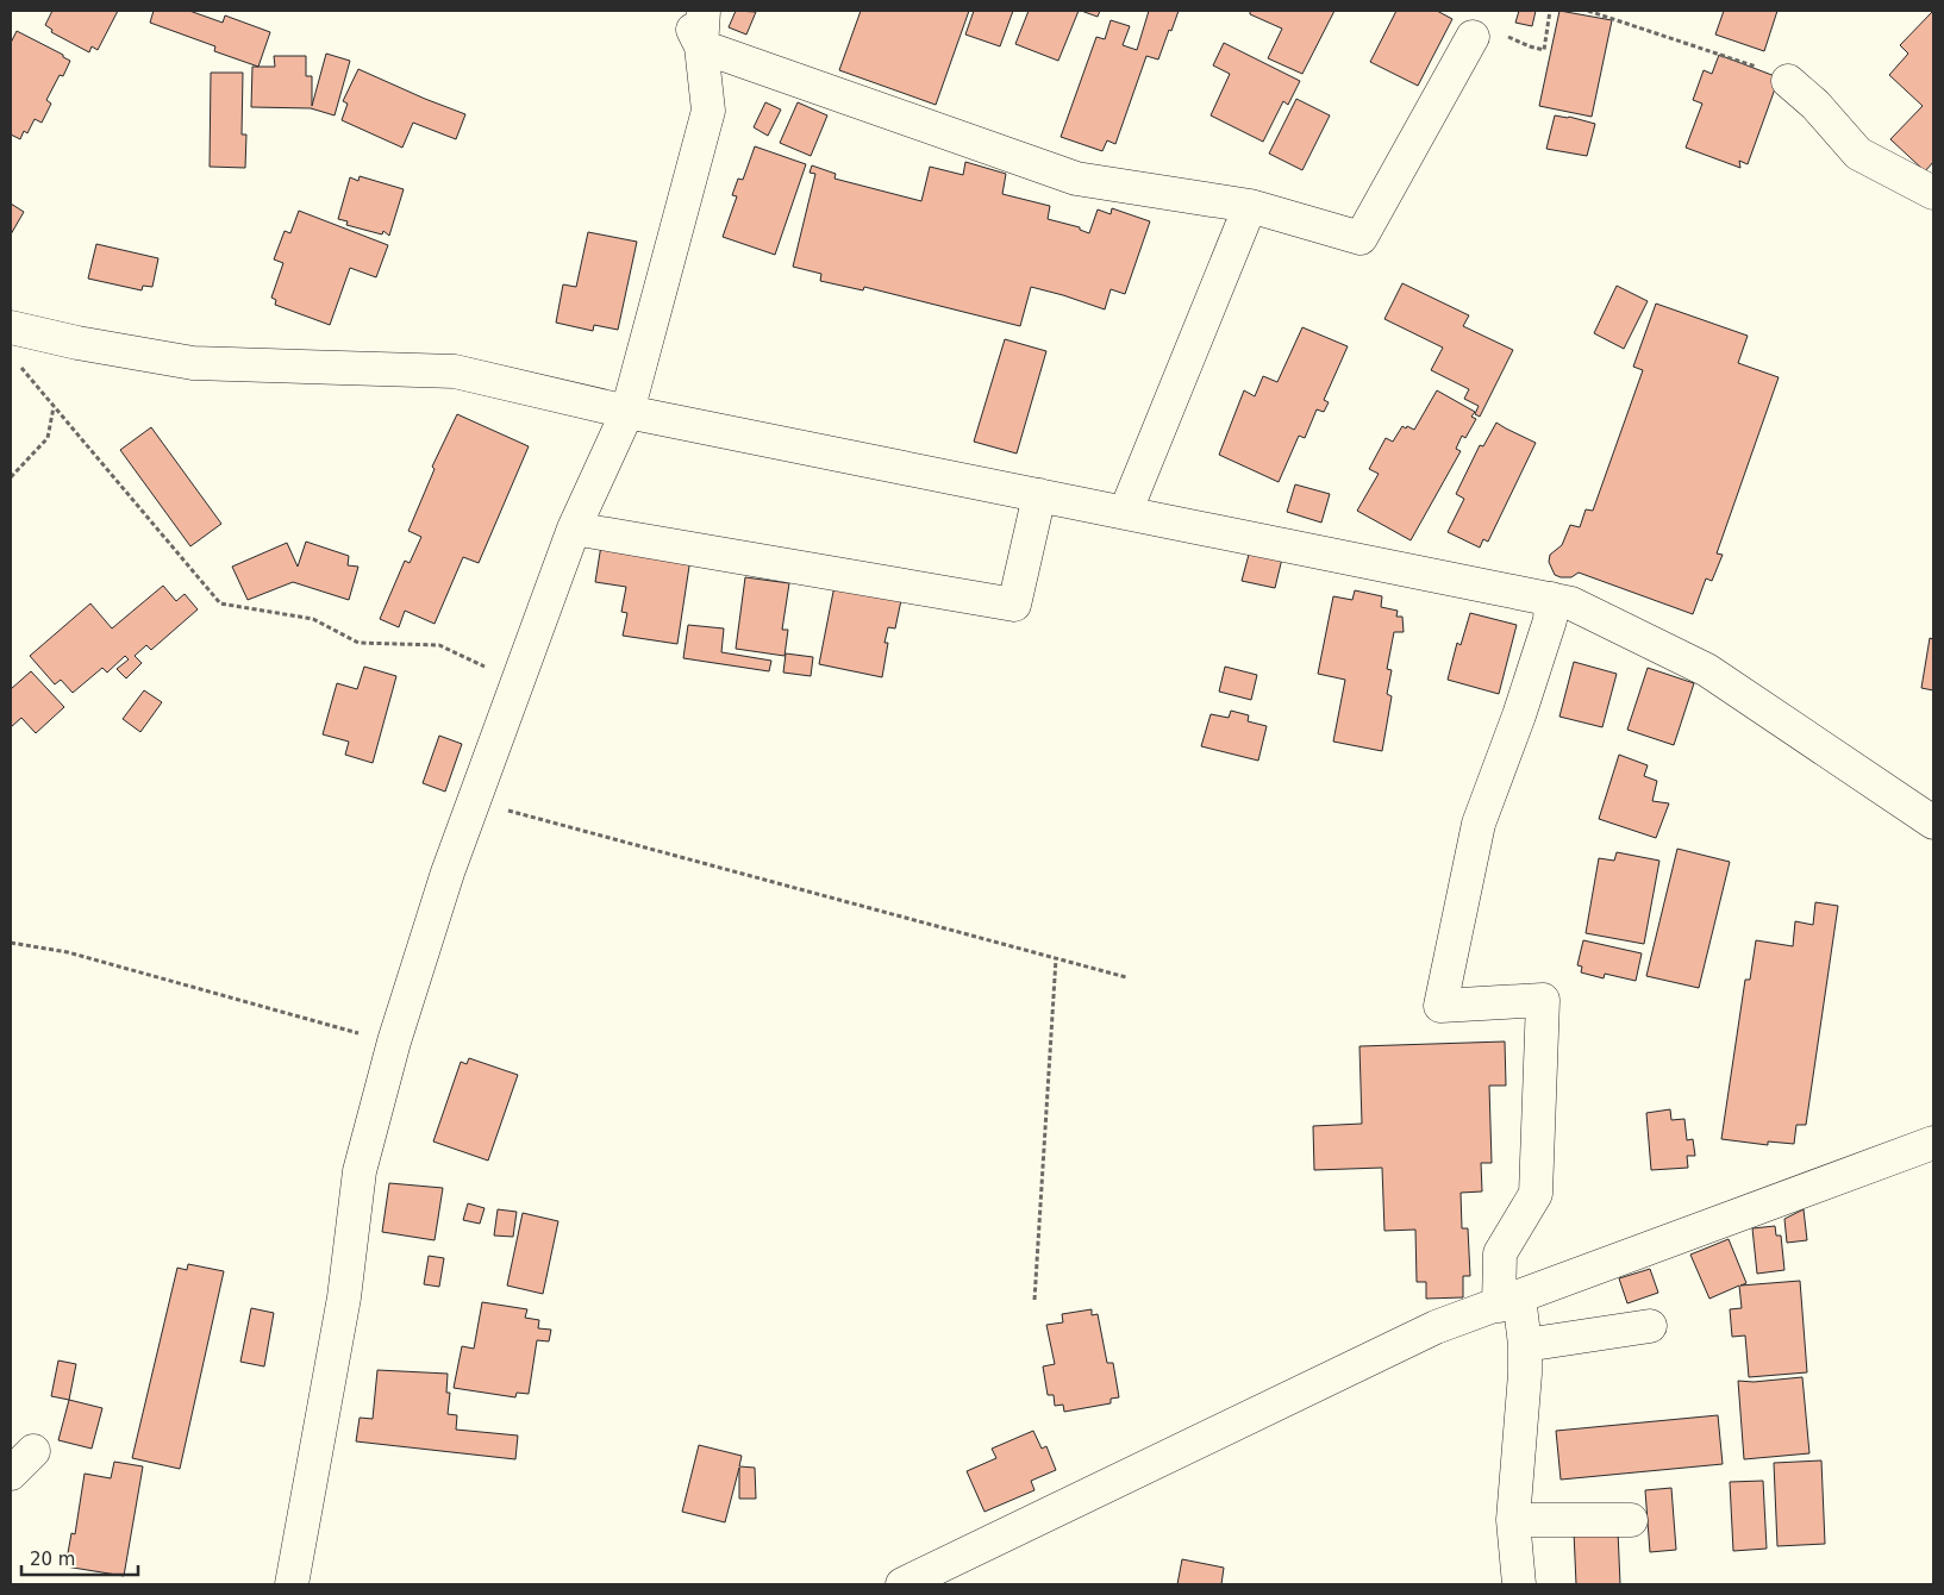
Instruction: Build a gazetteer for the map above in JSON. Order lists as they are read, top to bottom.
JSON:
{
  "scale_bar": "20 m"
}
